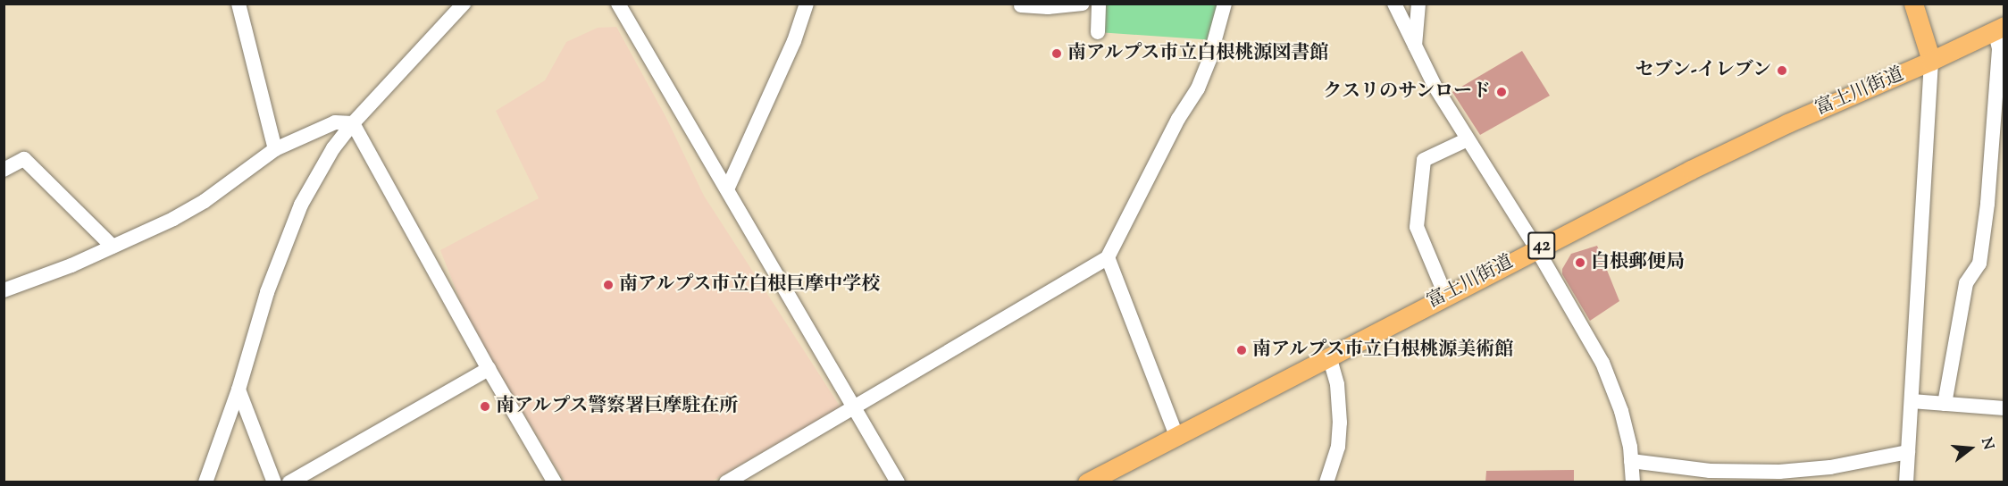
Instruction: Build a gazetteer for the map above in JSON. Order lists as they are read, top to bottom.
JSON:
{
  "streets": {
    "main road": ["富士川街道", "42"]
  },
  "places": [
    "南アルプス市立白根桃源図書館",
    "セブン-イレブン",
    "クスリのサンロード",
    "白根郵便局",
    "南アルプス市立白根巨摩中学校",
    "南アルプス市立白根桃源美術館",
    "南アルプス警察署巨摩駐在所"
  ],
  "north": "right"
}
